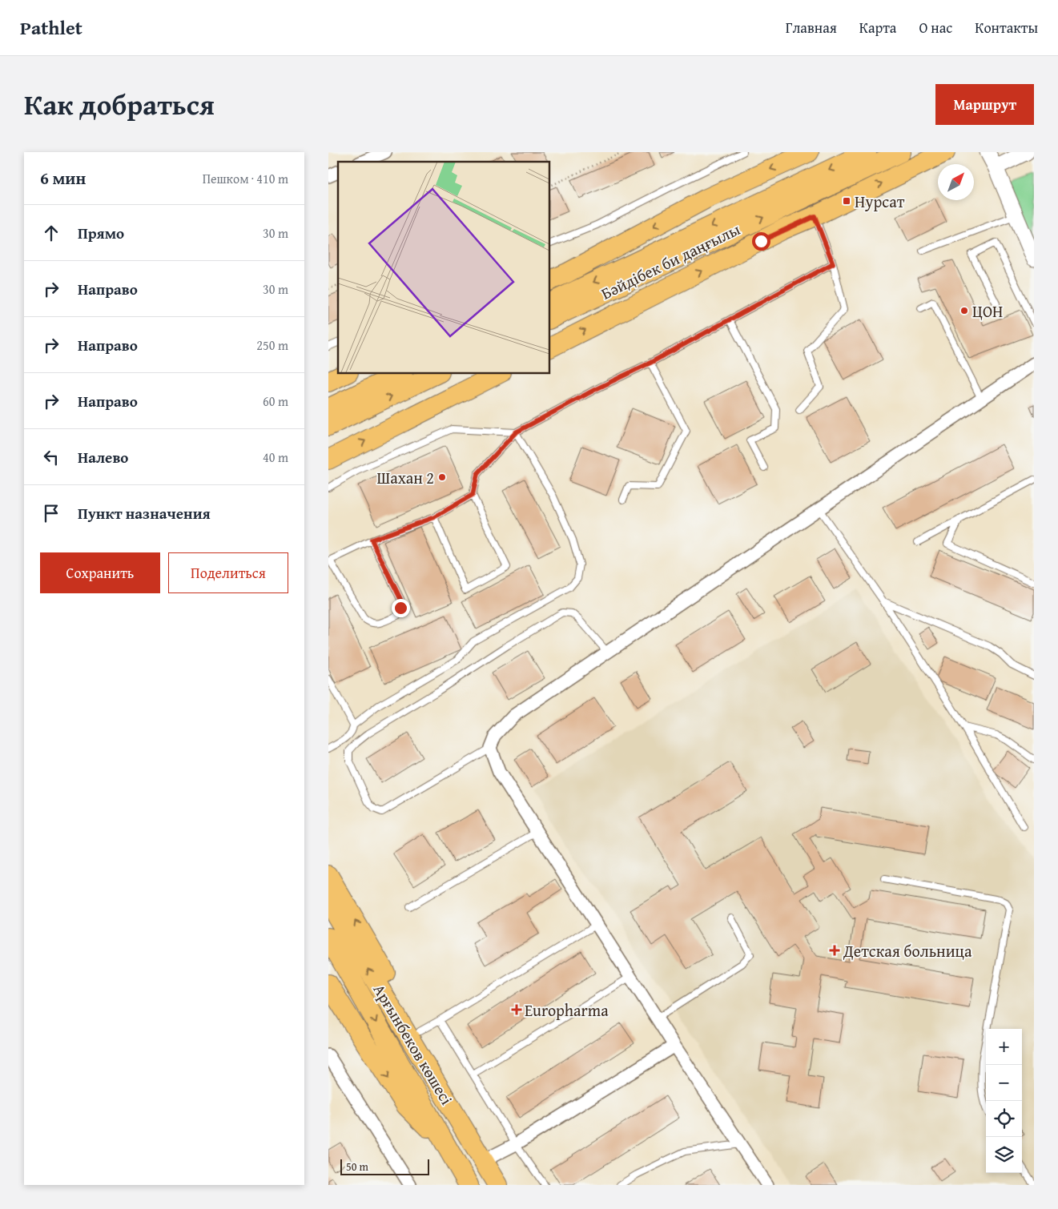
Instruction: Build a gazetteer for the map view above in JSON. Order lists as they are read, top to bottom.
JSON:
{
  "streets": {
    "main road": ["Бәйдібек би даңғылы", "Арғынбеков көшесі"]
  },
  "places": {
    "transit": ["Нурсат"],
    "other": ["ЦОН", "Шахан 2"],
    "health": ["Детская больница", "Europharma"]
  },
  "scale_bar": "50 m",
  "north": "top right",
  "page": {
    "header": "Pathlet",
    "nav": [
      "Главная",
      "Карта",
      "О нас",
      "Контакты"
    ],
    "title": "Как добраться",
    "buttons": [
      "Маршрут",
      ["Сохранить", "Поделиться"]
    ],
    "heading": ["6 мин", "Пешком · 410 m"],
    "list": [
      ["Прямо", "30 m"],
      ["Направо", "30 m"],
      ["Направо", "250 m"],
      ["Направо", "60 m"],
      ["Налево", "40 m"],
      "Пункт назначения"
    ],
    "map_buttons": ["+", "−"],
    "scale": "50 m"
  }
}
